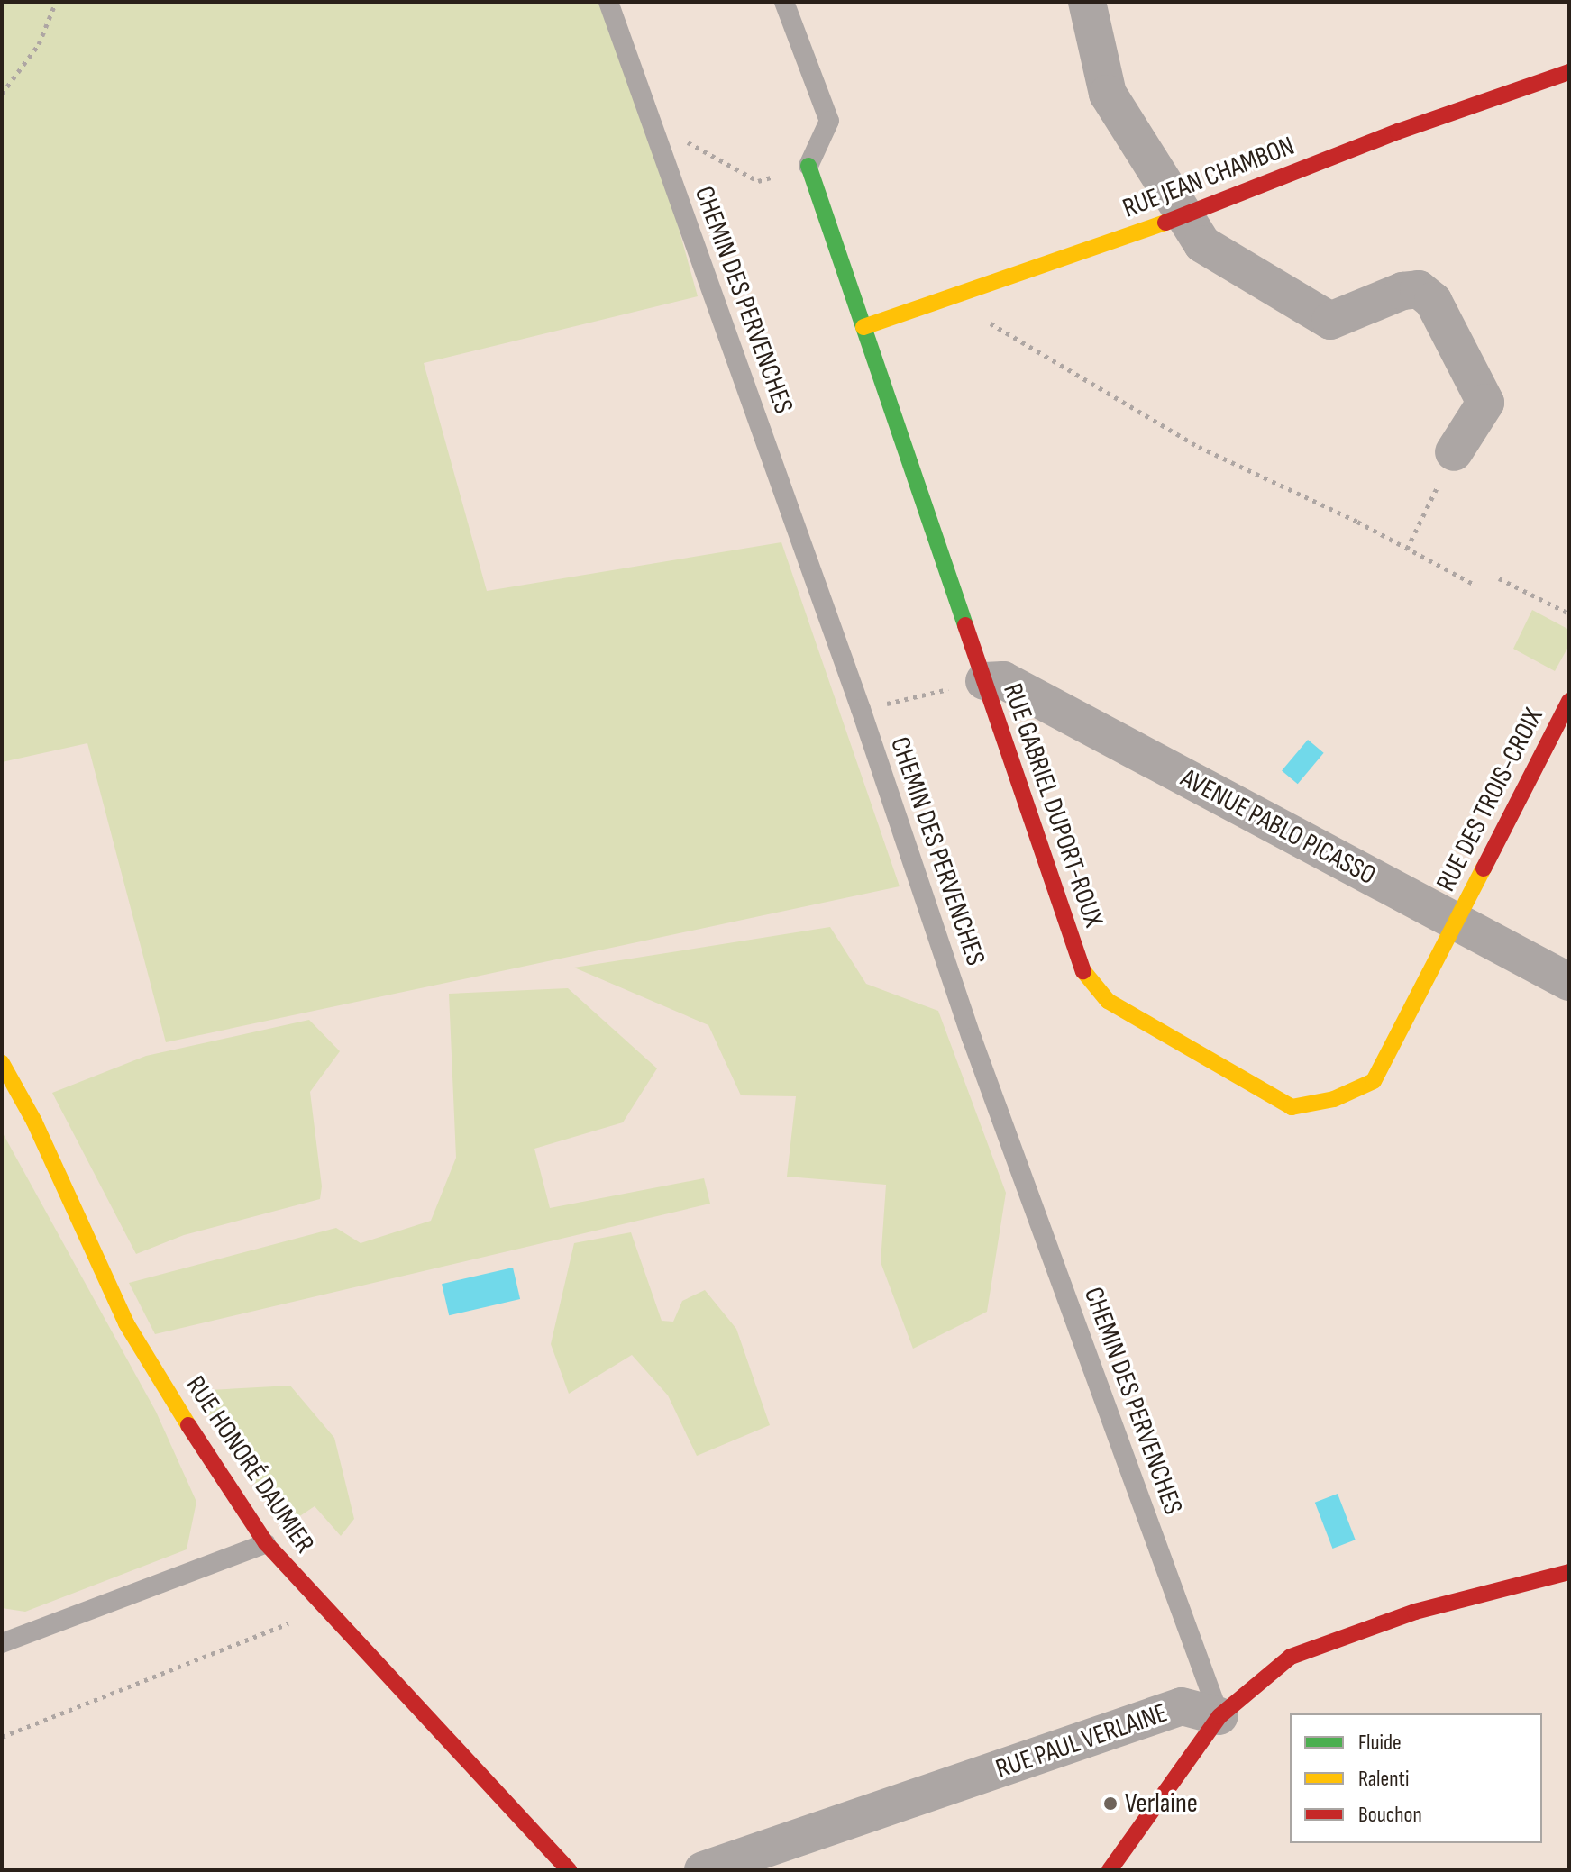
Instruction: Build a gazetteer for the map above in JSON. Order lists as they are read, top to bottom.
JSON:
{
  "streets": {
    "street": [
      "RUE JEAN CHAMBON",
      "RUE DES TROIS-CROIX",
      "RUE GABRIEL DUPORT-ROUX",
      "AVENUE PABLO PICASSO",
      "RUE HONORÉ DAUMIER",
      "RUE PAUL VERLAINE"
    ],
    "lane": ["CHEMIN DES PERVENCHES"]
  },
  "crossings": [
    ["RUE JEAN CHAMBON", "RUE GABRIEL DUPORT-ROUX"],
    ["CHEMIN DES PERVENCHES", "RUE PAUL VERLAINE"],
    ["RUE DES TROIS-CROIX", "RUE GABRIEL DUPORT-ROUX"],
    ["RUE DES TROIS-CROIX", "AVENUE PABLO PICASSO"],
    ["RUE GABRIEL DUPORT-ROUX", "AVENUE PABLO PICASSO"]
  ],
  "places": ["Verlaine"],
  "legend": ["Fluide", "Ralenti", "Bouchon"]
}
